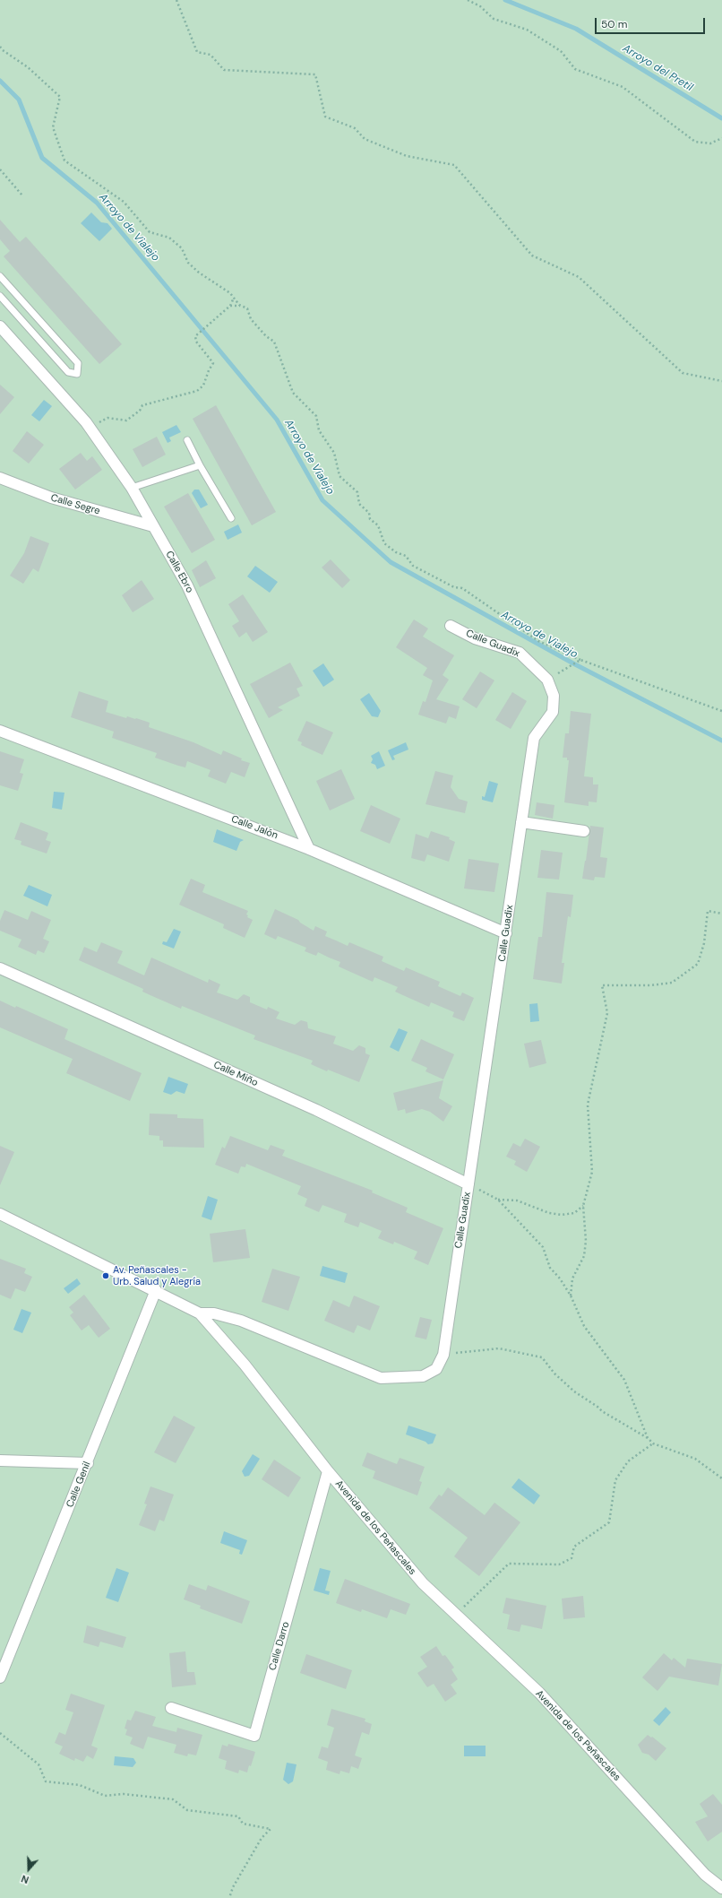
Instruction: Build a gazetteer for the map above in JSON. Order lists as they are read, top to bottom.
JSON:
{
  "streets": {
    "street": [
      "Calle Segre",
      "Calle Ebro",
      "Calle Guadix",
      "Calle Jalón",
      "Calle Miño",
      "Calle Genil",
      "Avenida de los Peñascales",
      "Calle Darro"
    ]
  },
  "crossings": [
    ["Calle Segre", "Calle Ebro"],
    ["Calle Ebro", "Calle Jalón"],
    ["Calle Guadix", "Calle Jalón"],
    ["Calle Guadix", "Calle Miño"],
    ["Calle Guadix", "Avenida de los Peñascales"],
    ["Calle Genil", "Avenida de los Peñascales"],
    ["Avenida de los Peñascales", "Calle Darro"]
  ],
  "water": ["Arroyo del Pretil", "Arroyo de Vialejo"],
  "places": ["Av. Peñascales - Urb. Salud y Alegría"],
  "scale_bar": "50 m",
  "north": "bottom"
}
